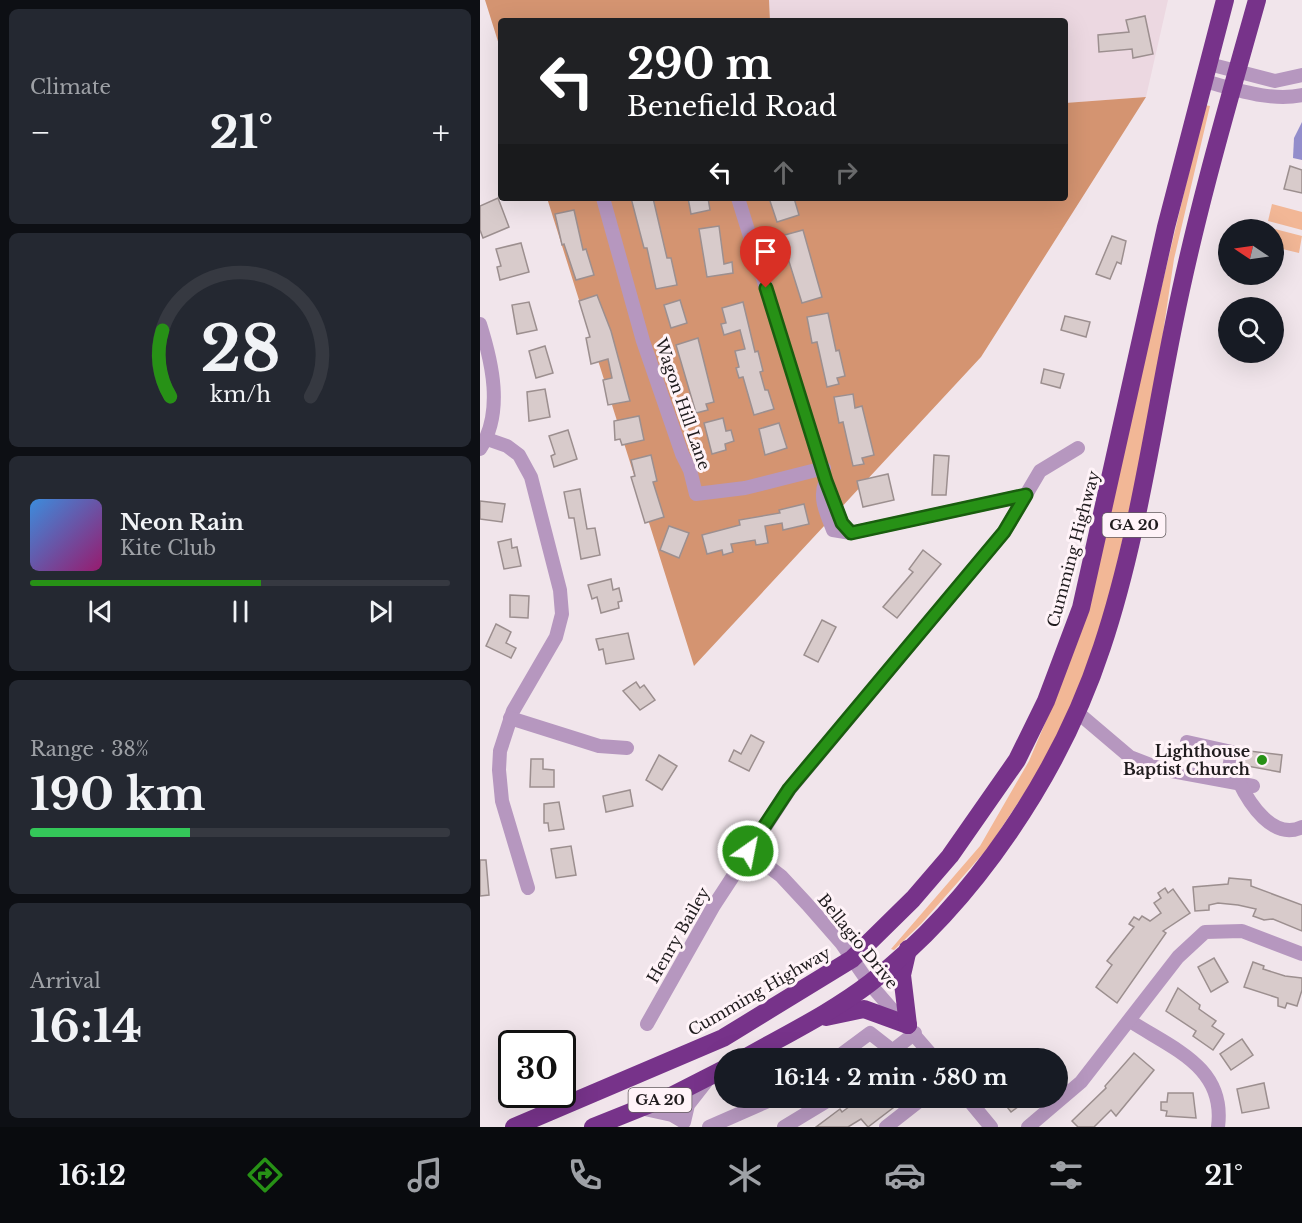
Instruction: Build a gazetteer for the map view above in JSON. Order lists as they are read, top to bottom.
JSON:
{
  "streets": {
    "highway": ["GA 20", "Cumming Highway"],
    "street": ["Wagon Hill Lane", "Henry Bailey", "Bellagio Drive"]
  },
  "crossings": [
    ["GA 20", "Bellagio Drive"],
    ["Cumming Highway", "Bellagio Drive"],
    ["Henry Bailey", "Bellagio Drive"]
  ],
  "places": ["Lighthouse Baptist Church"],
  "north": "left",
  "page": {
    "tile": [
      "Climate",
      ["Range · 38%", "190 km"],
      ["Arrival", "16:14"]
    ],
    "turn": ["290 m", "Benefield Road"],
    "heat": ["−", "21°", "+"],
    "song": ["Neon Rain", "Kite Club"],
    "limit": "30",
    "trip": "16:14 · 2 min · 580 m",
    "tabs": ["16:12", "21°"],
    "gauge": ["28", "km/h"]
  }
}
